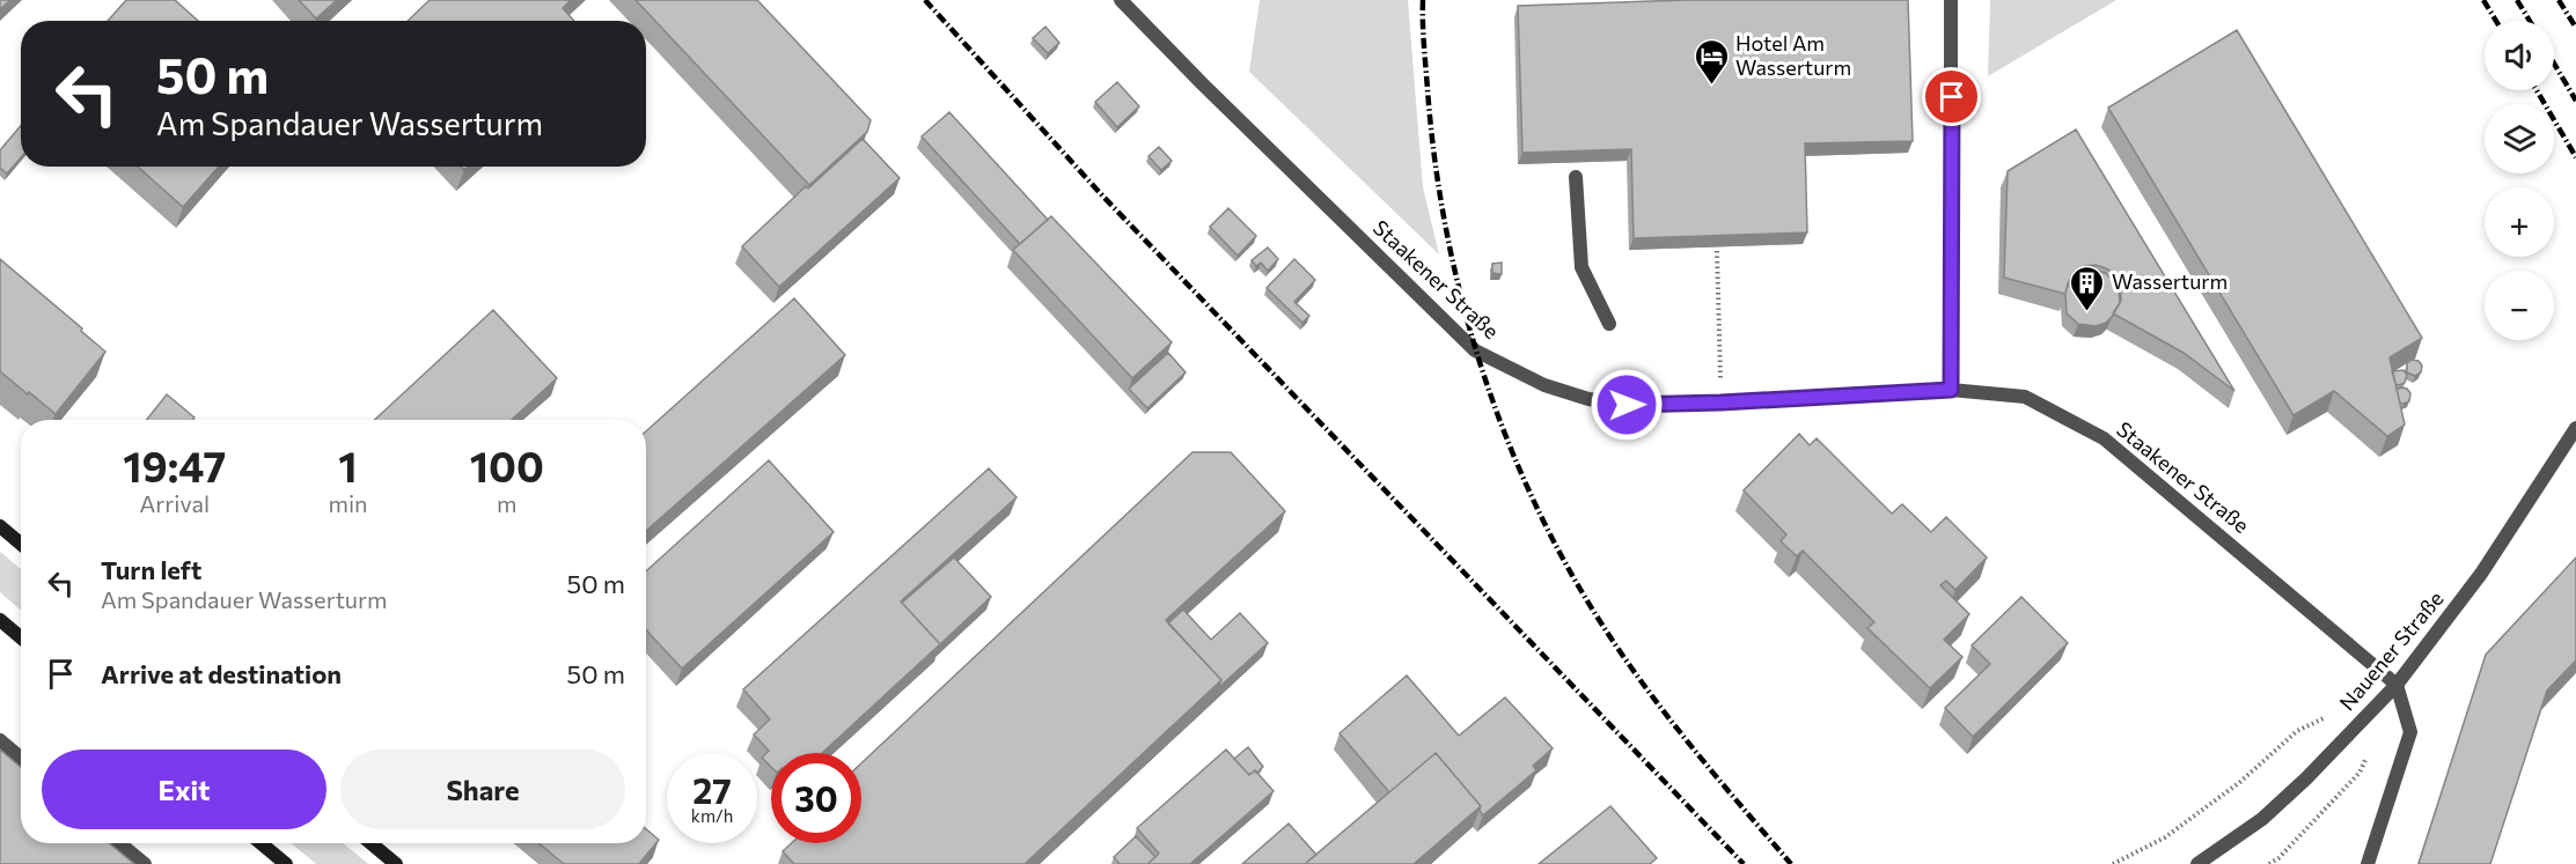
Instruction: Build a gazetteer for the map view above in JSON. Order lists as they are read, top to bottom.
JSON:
{
  "streets": {
    "street": ["Staakener Straße", "Nauener Straße"]
  },
  "crossings": [
    ["Staakener Straße", "Nauener Straße"]
  ],
  "places": {
    "hotel": ["Hotel Am Wasserturm"],
    "building": ["Wasserturm"]
  },
  "page": {
    "map_buttons": ["+", "−"],
    "turn": ["50 m", "Am Spandauer Wasserturm"],
    "eta": [
      "19:47",
      "Arrival",
      "1",
      "min",
      "100",
      "m"
    ],
    "list": [
      {
        "name": "Turn left",
        "note": "Am Spandauer Wasserturm",
        "value": "50 m"
      },
      {
        "name": "Arrive at destination",
        "value": "50 m"
      }
    ],
    "buttons": ["Exit", "Share"],
    "speed": "27 km/h",
    "limit": "30"
  }
}
